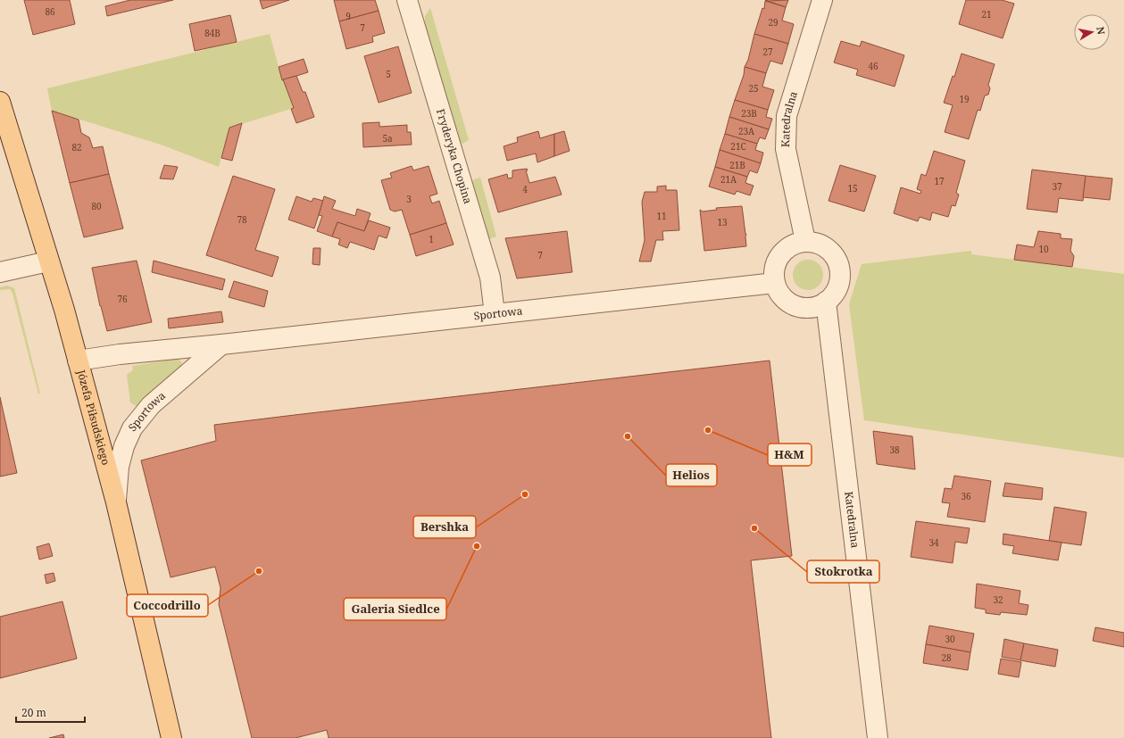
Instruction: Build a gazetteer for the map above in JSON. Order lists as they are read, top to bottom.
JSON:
{
  "streets": {
    "main road": ["Józefa Piłsudskiego"],
    "street": ["Katedralna", "Fryderyka Chopina", "Sportowa"]
  },
  "crossings": [
    ["Katedralna", "Sportowa"],
    ["Fryderyka Chopina", "Sportowa"],
    ["Sportowa", "Józefa Piłsudskiego"]
  ],
  "places": [
    "H&M",
    "Helios",
    "Bershka",
    "Stokrotka",
    "Galeria Siedlce",
    "Coccodrillo"
  ],
  "house_numbers": [
    "86",
    "21",
    "9",
    "29",
    "7",
    "84B",
    "27",
    "46",
    "5",
    "25",
    "19",
    "23B",
    "23A",
    "5a",
    "21C",
    "82",
    "21B",
    "21A",
    "17",
    "37",
    "15",
    "4",
    "3",
    "80",
    "11",
    "78",
    "13",
    "1",
    "10",
    "7",
    "76",
    "38",
    "36",
    "34",
    "32",
    "30",
    "28"
  ],
  "scale_bar": "20 m",
  "north": "right"
}
